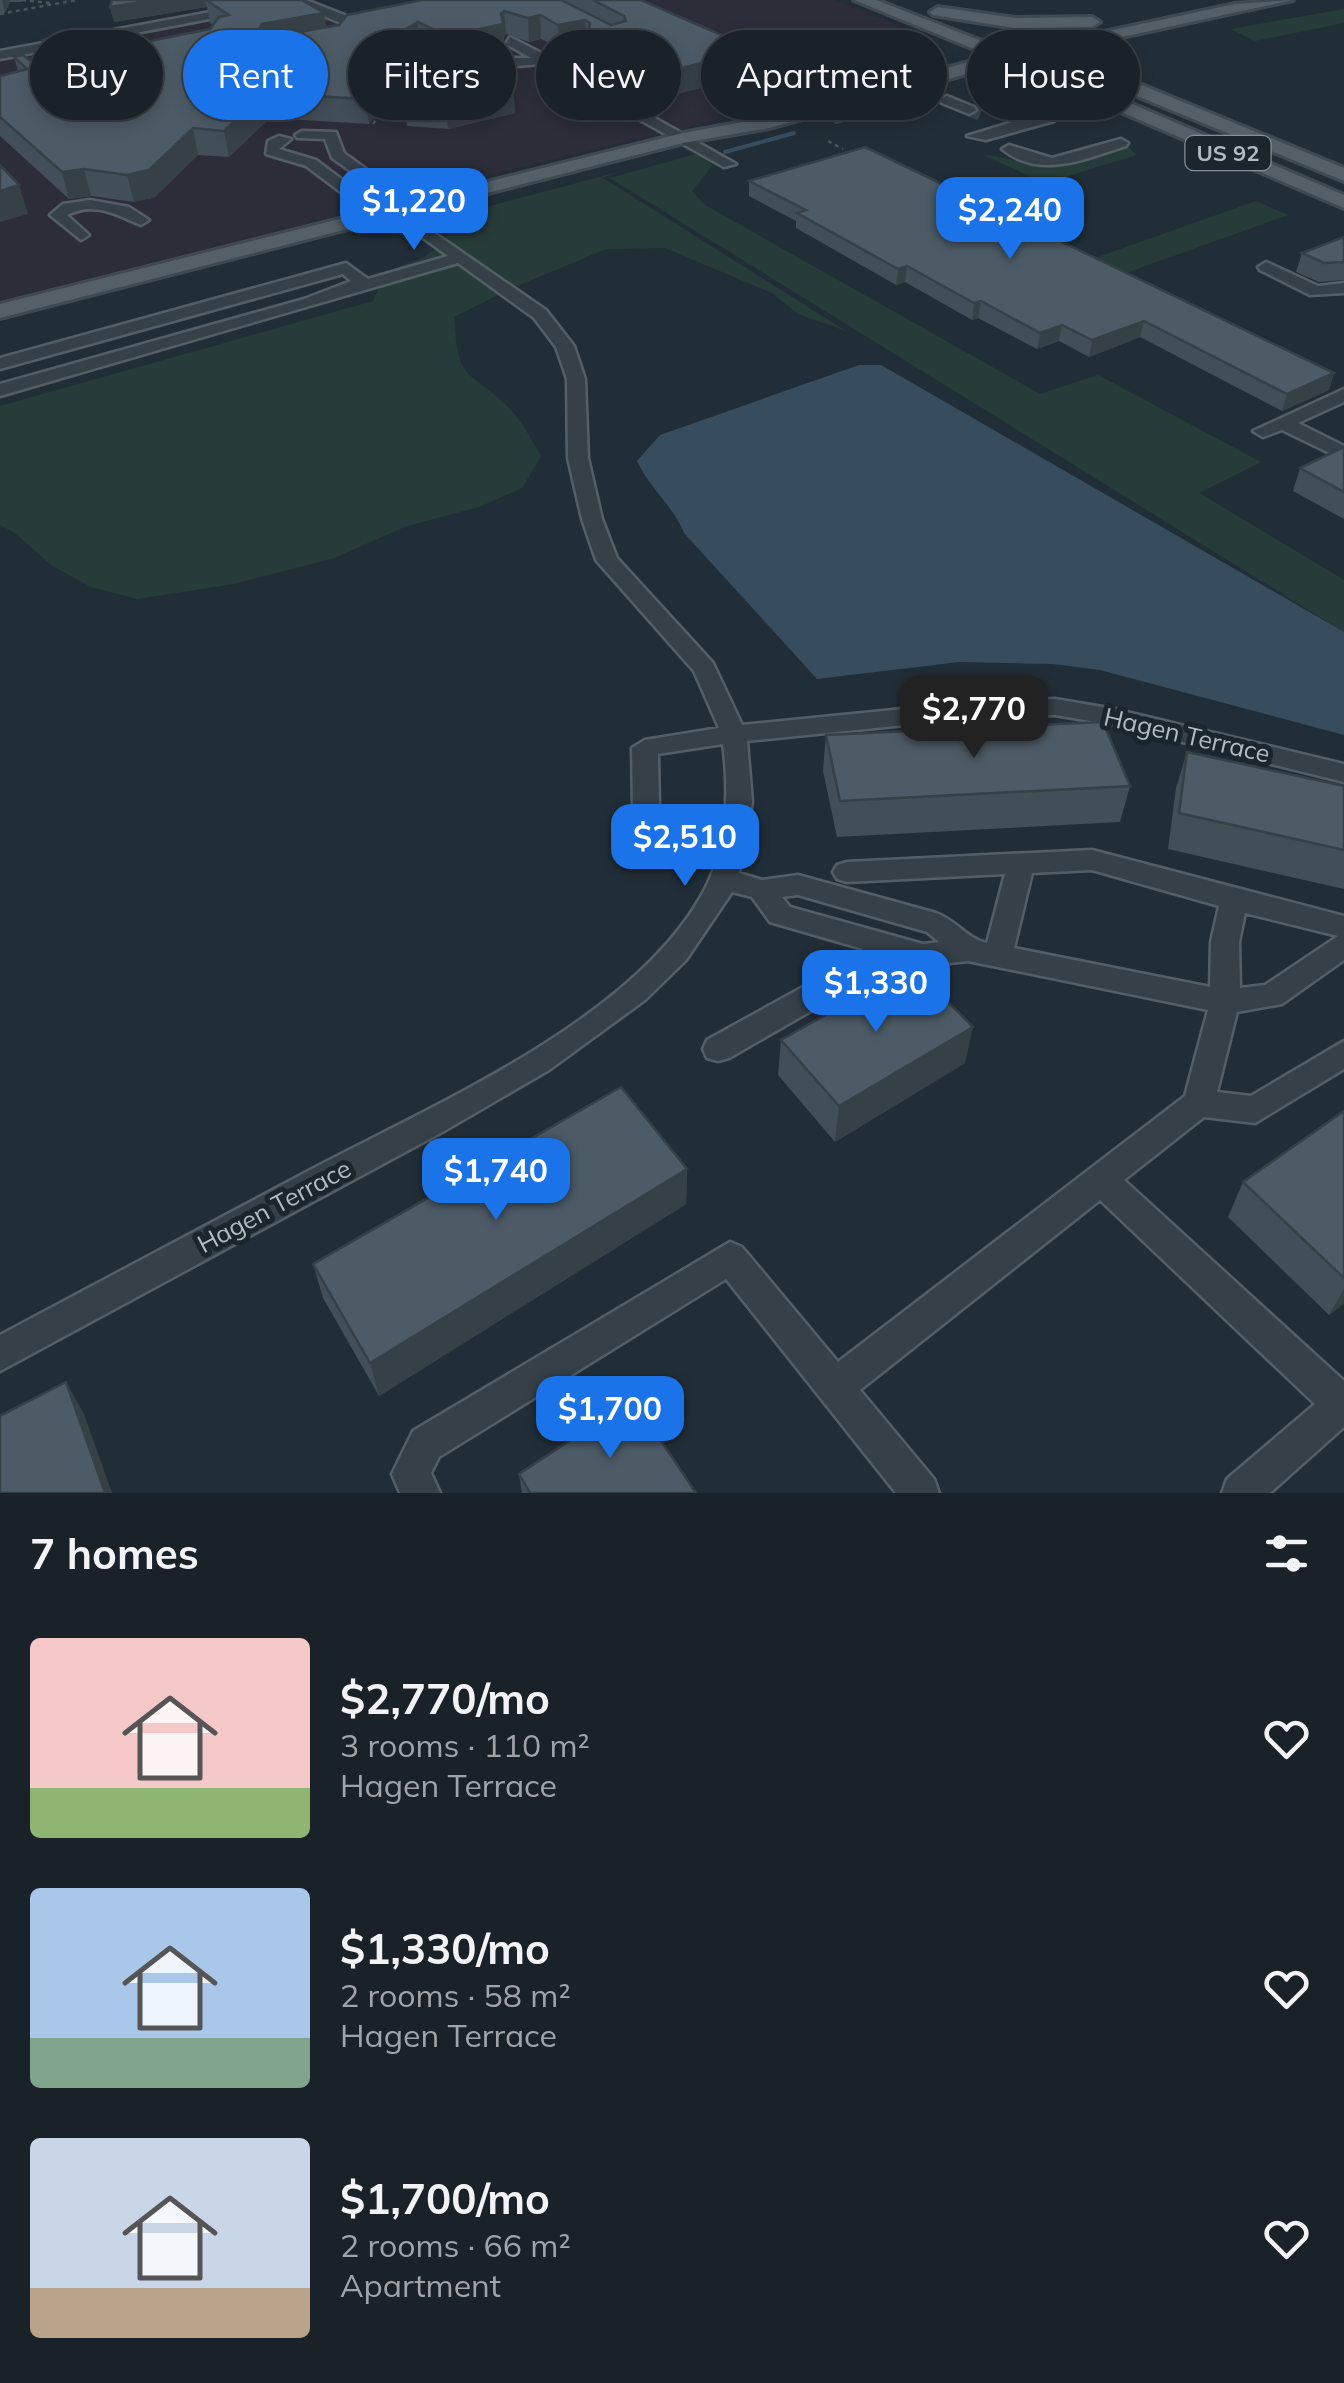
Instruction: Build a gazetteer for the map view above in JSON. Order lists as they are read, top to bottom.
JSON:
{
  "streets": {
    "main road": ["US 92"],
    "street": ["Hagen Terrace"]
  },
  "page": {
    "chip": [
      "Buy",
      "Rent",
      "Filters",
      "New",
      "Apartment",
      "House"
    ],
    "price": [
      "$1,220",
      "$2,240",
      "$2,770",
      "$2,510",
      "$1,330",
      "$1,740",
      "$1,700"
    ],
    "heading": "7 homes",
    "list": [
      {
        "name": "$2,770/mo",
        "note": "3 rooms · 110 m² · Hagen Terrace"
      },
      {
        "name": "$1,330/mo",
        "note": "2 rooms · 58 m² · Hagen Terrace"
      },
      {
        "name": "$1,700/mo",
        "note": "2 rooms · 66 m² · Apartment"
      }
    ]
  }
}
